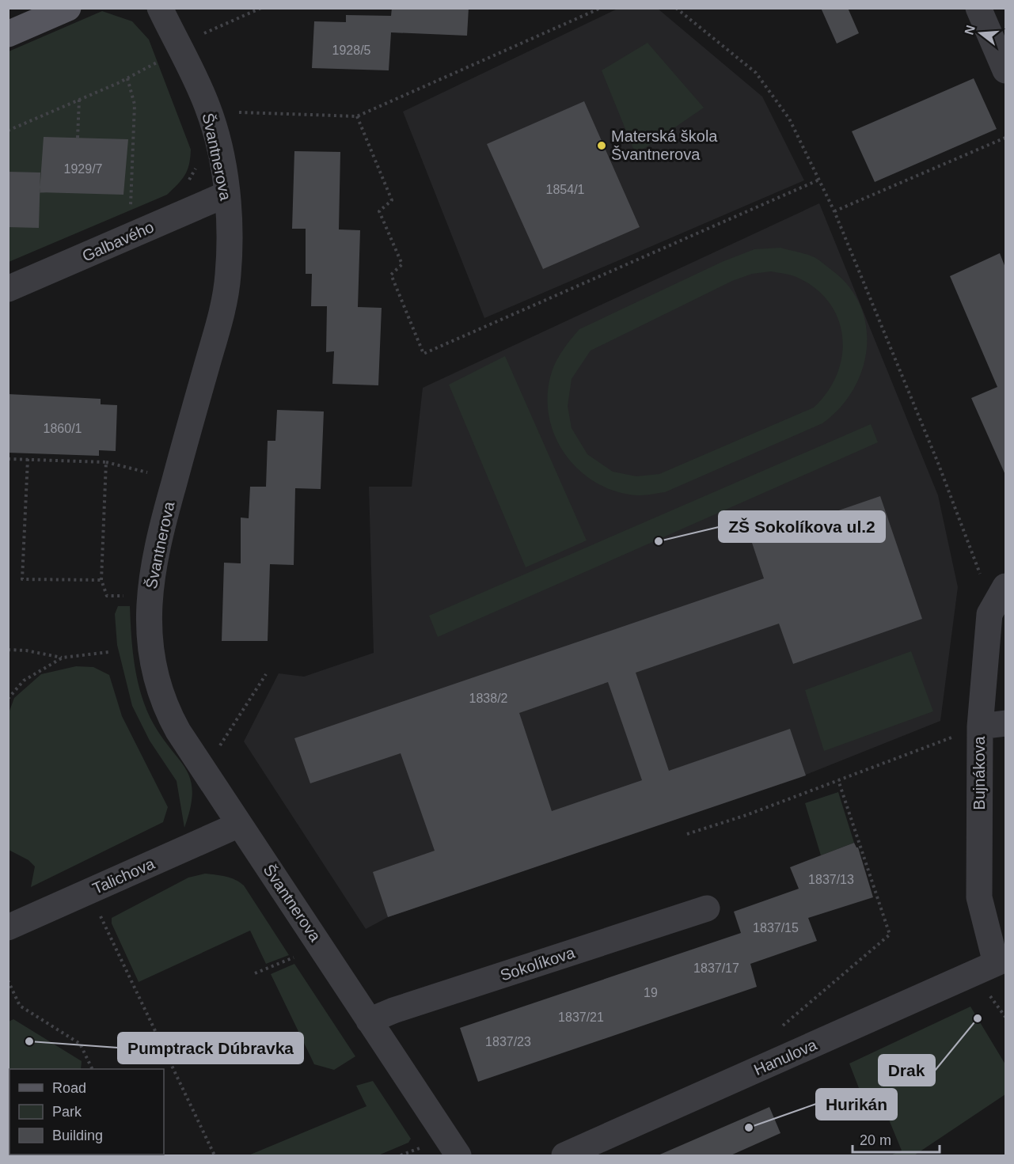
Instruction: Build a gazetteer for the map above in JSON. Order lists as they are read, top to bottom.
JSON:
{
  "streets": {
    "street": [
      "Švantnerova",
      "Galbavého",
      "Bujnákova",
      "Talichova",
      "Sokolíkova",
      "Hanulova"
    ]
  },
  "crossings": [
    ["Švantnerova", "Galbavého"],
    ["Švantnerova", "Talichova"],
    ["Švantnerova", "Sokolíkova"],
    ["Bujnákova", "Hanulova"]
  ],
  "places": [
    "Materská škola Švantnerova",
    "ZŠ Sokolíkova ul.2",
    "Drak",
    "Pumptrack Dúbravka",
    "Hurikán"
  ],
  "house_numbers": [
    "1928/5",
    "1929/7",
    "1854/1",
    "1860/1",
    "1838/2",
    "1837/13",
    "1837/15",
    "1837/17",
    "19",
    "1837/21",
    "1837/23"
  ],
  "legend": ["Road", "Park", "Building"],
  "scale_bar": "20 m",
  "north": "left"
}
